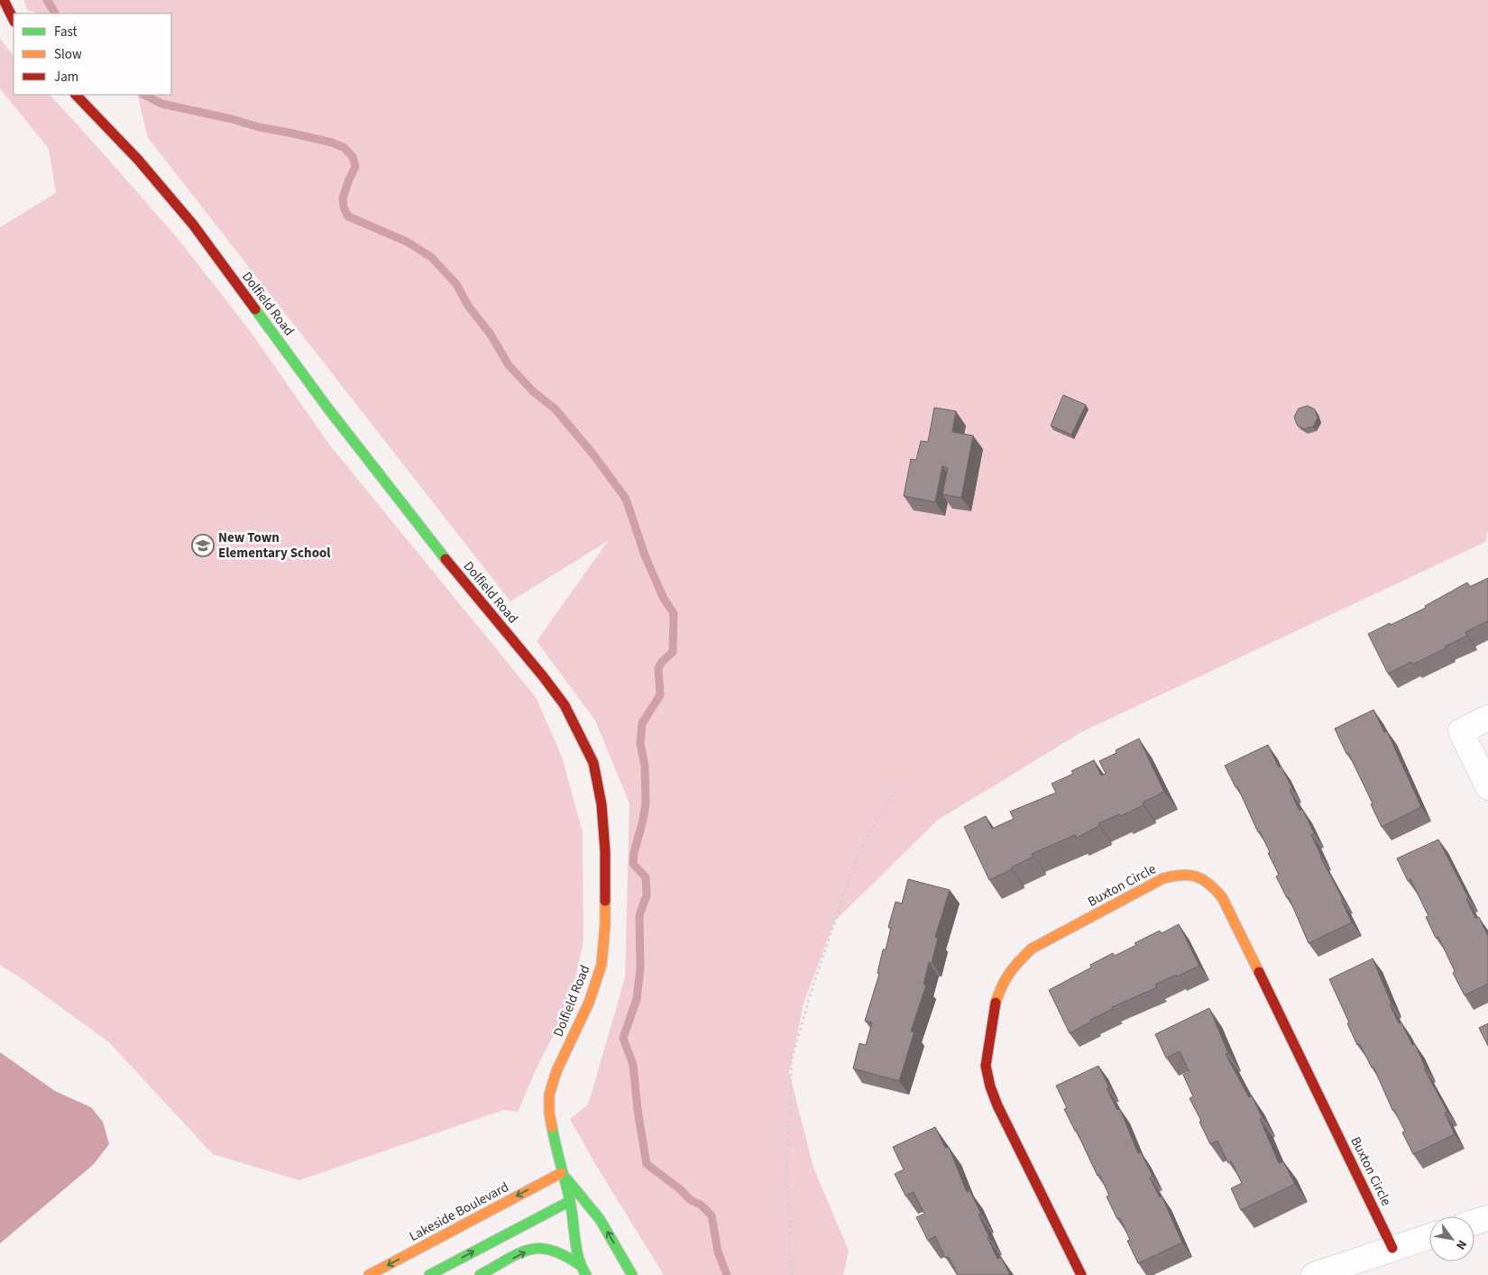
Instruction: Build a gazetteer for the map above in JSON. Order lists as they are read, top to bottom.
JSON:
{
  "streets": {
    "street": ["Dolfield Road", "Buxton Circle", "Lakeside Boulevard"]
  },
  "crossings": [
    ["Dolfield Road", "Lakeside Boulevard"]
  ],
  "places": {
    "school or university": ["New Town Elementary School"]
  },
  "legend": ["Fast", "Slow", "Jam"],
  "north": "bottom right"
}
